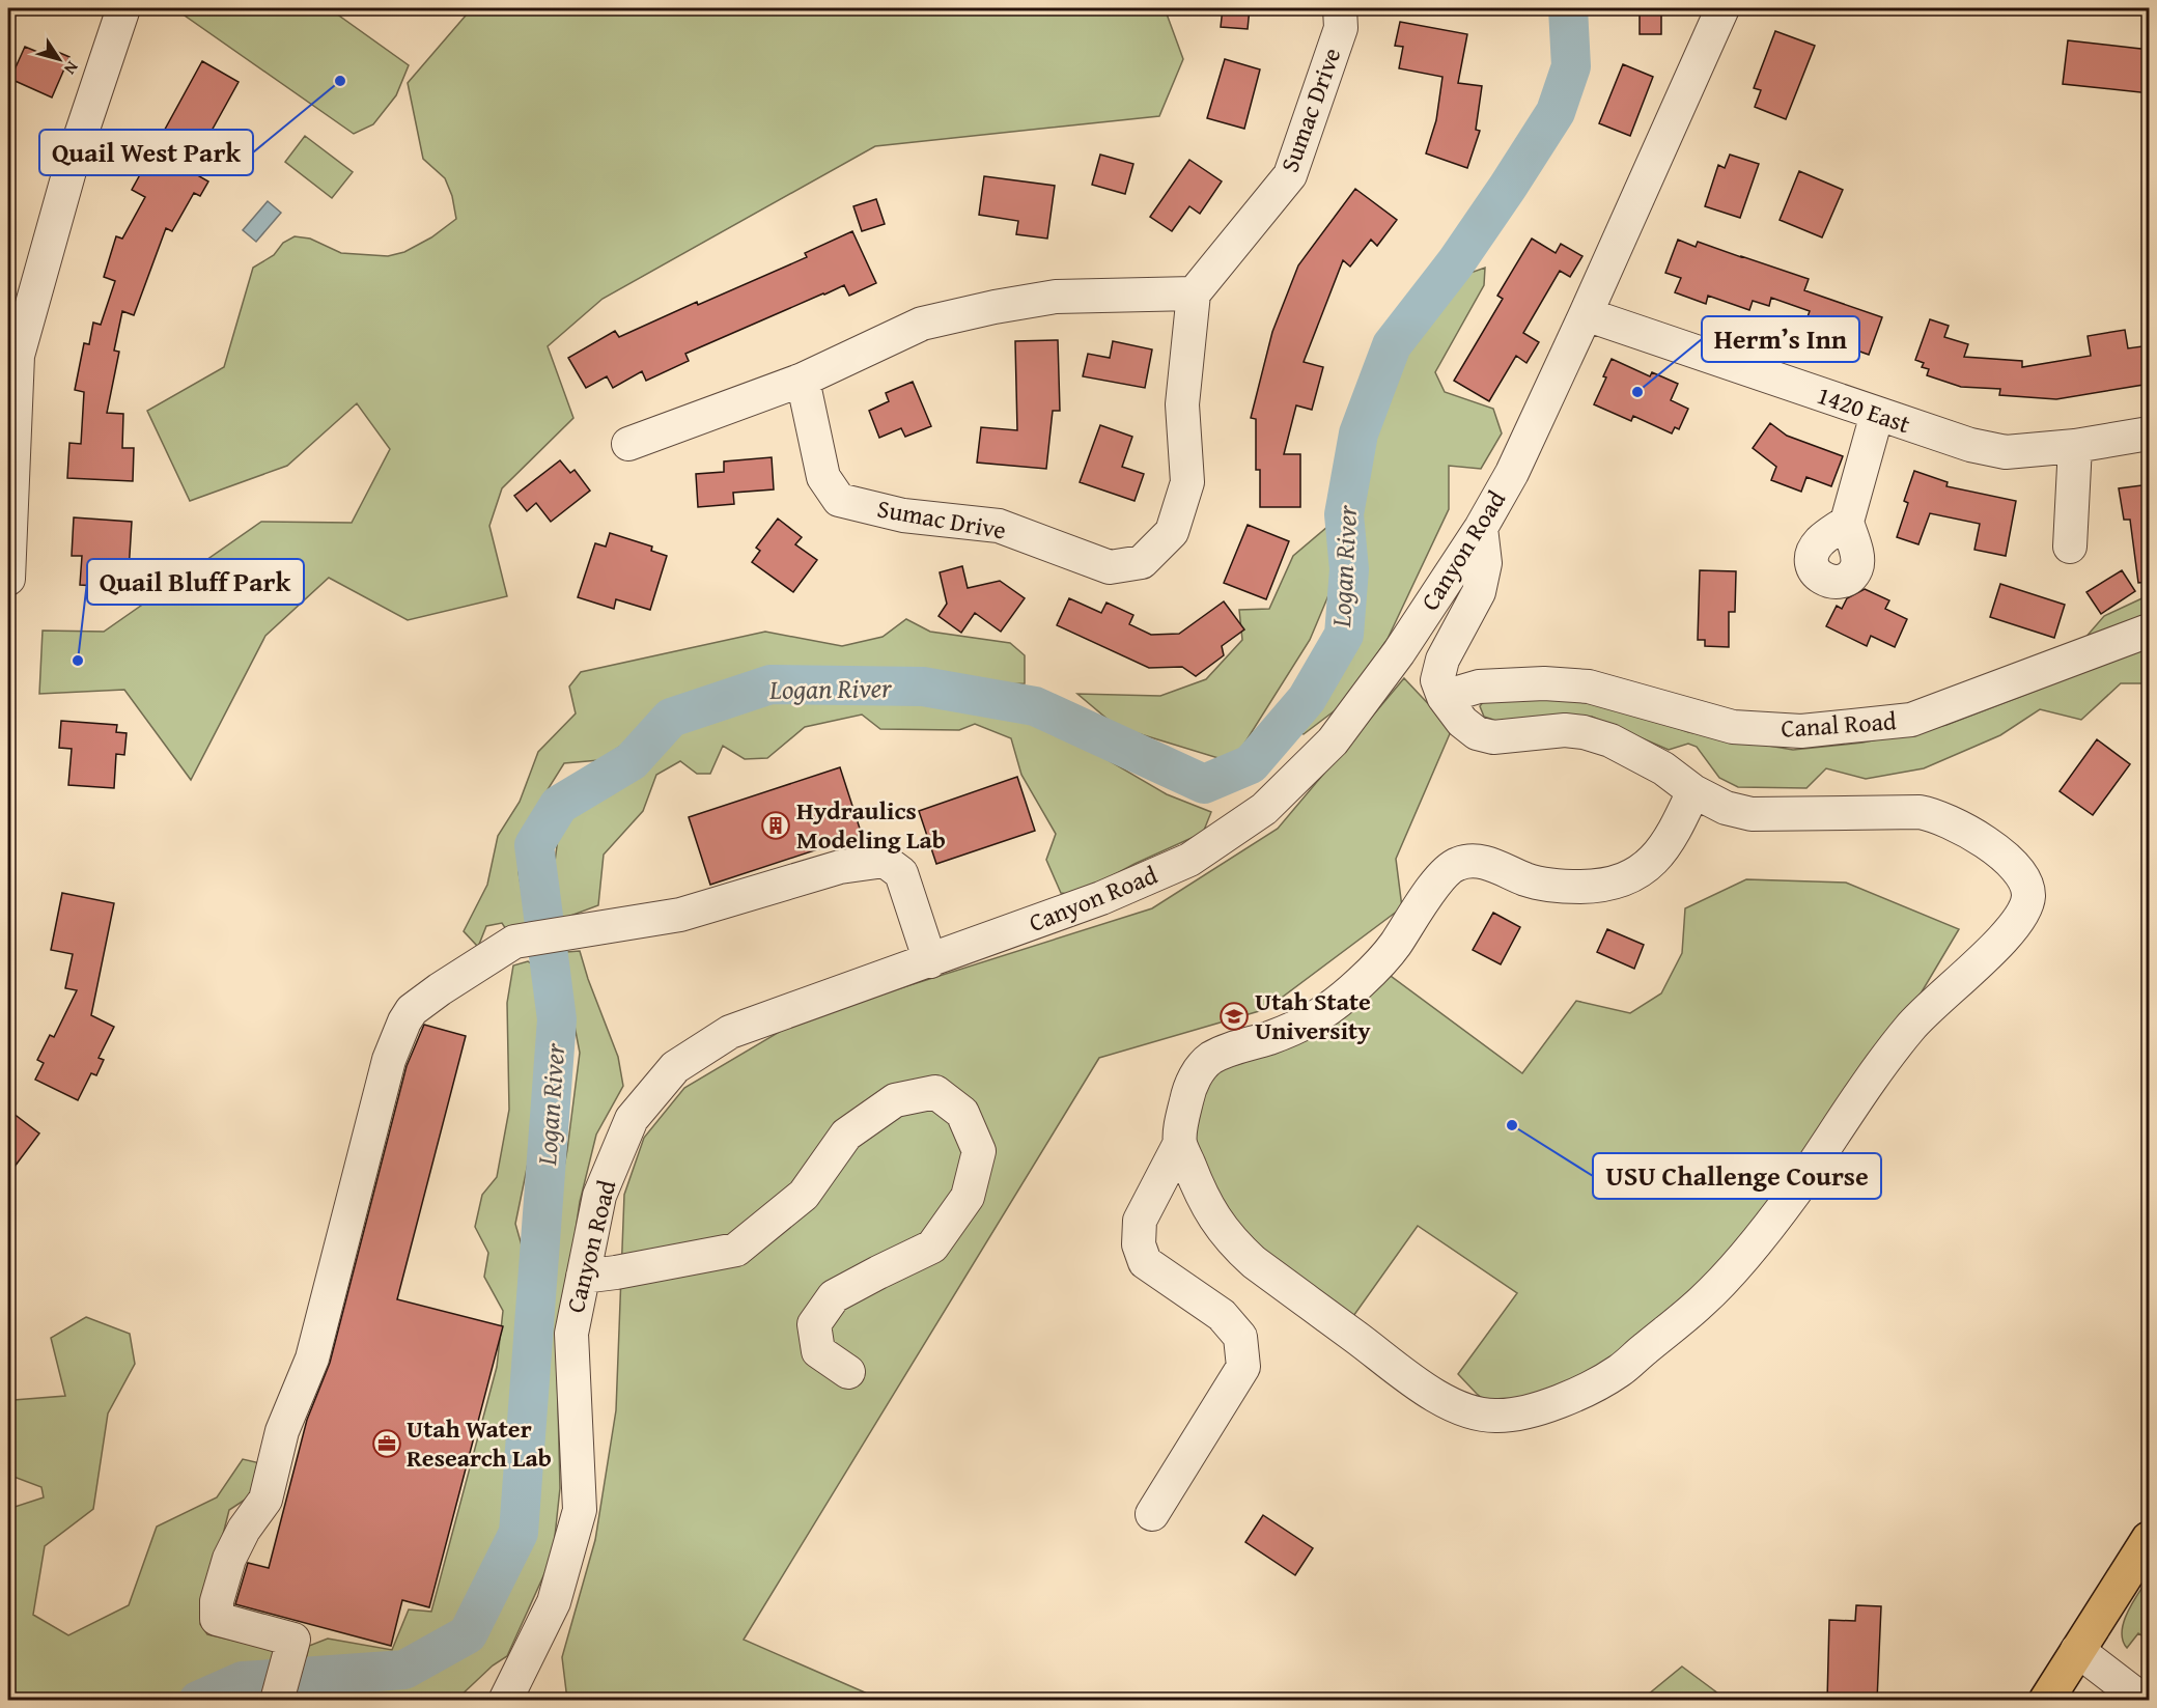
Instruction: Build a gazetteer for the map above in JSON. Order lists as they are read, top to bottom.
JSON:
{
  "streets": {
    "street": [
      "Sumac Drive",
      "1420 East",
      "Canyon Road",
      "Canal Road"
    ]
  },
  "crossings": [
    ["1420 East", "Canyon Road"]
  ],
  "water": ["Logan River"],
  "places": {
    "other": [
      "Quail West Park",
      "Herm’s Inn",
      "Quail Bluff Park",
      "USU Challenge Course"
    ],
    "building": ["Hydraulics Modeling Lab"],
    "school or university": ["Utah State University"],
    "office": ["Utah Water Research Lab"]
  },
  "north": "bottom right"
}
